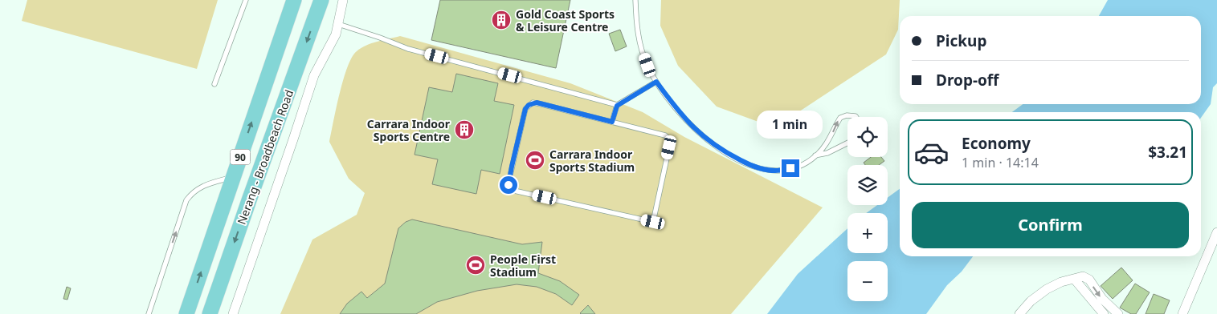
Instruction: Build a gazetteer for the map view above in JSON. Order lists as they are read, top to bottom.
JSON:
{
  "streets": {
    "main road": ["90", "Nerang - Broadbeach Road"]
  },
  "places": {
    "building": ["Gold Coast Sports & Leisure Centre", "Carrara Indoor Sports Centre"],
    "sports": ["Carrara Indoor Sports Stadium", "People First Stadium"]
  },
  "page": {
    "banner": ["Pickup", "Drop-off"],
    "bubble": "1 min",
    "map_buttons": ["+", "−"],
    "list": [
      {
        "name": "Economy",
        "note": "1 min · 14:14",
        "value": "$3.21"
      }
    ],
    "buttons": "Confirm"
  }
}
